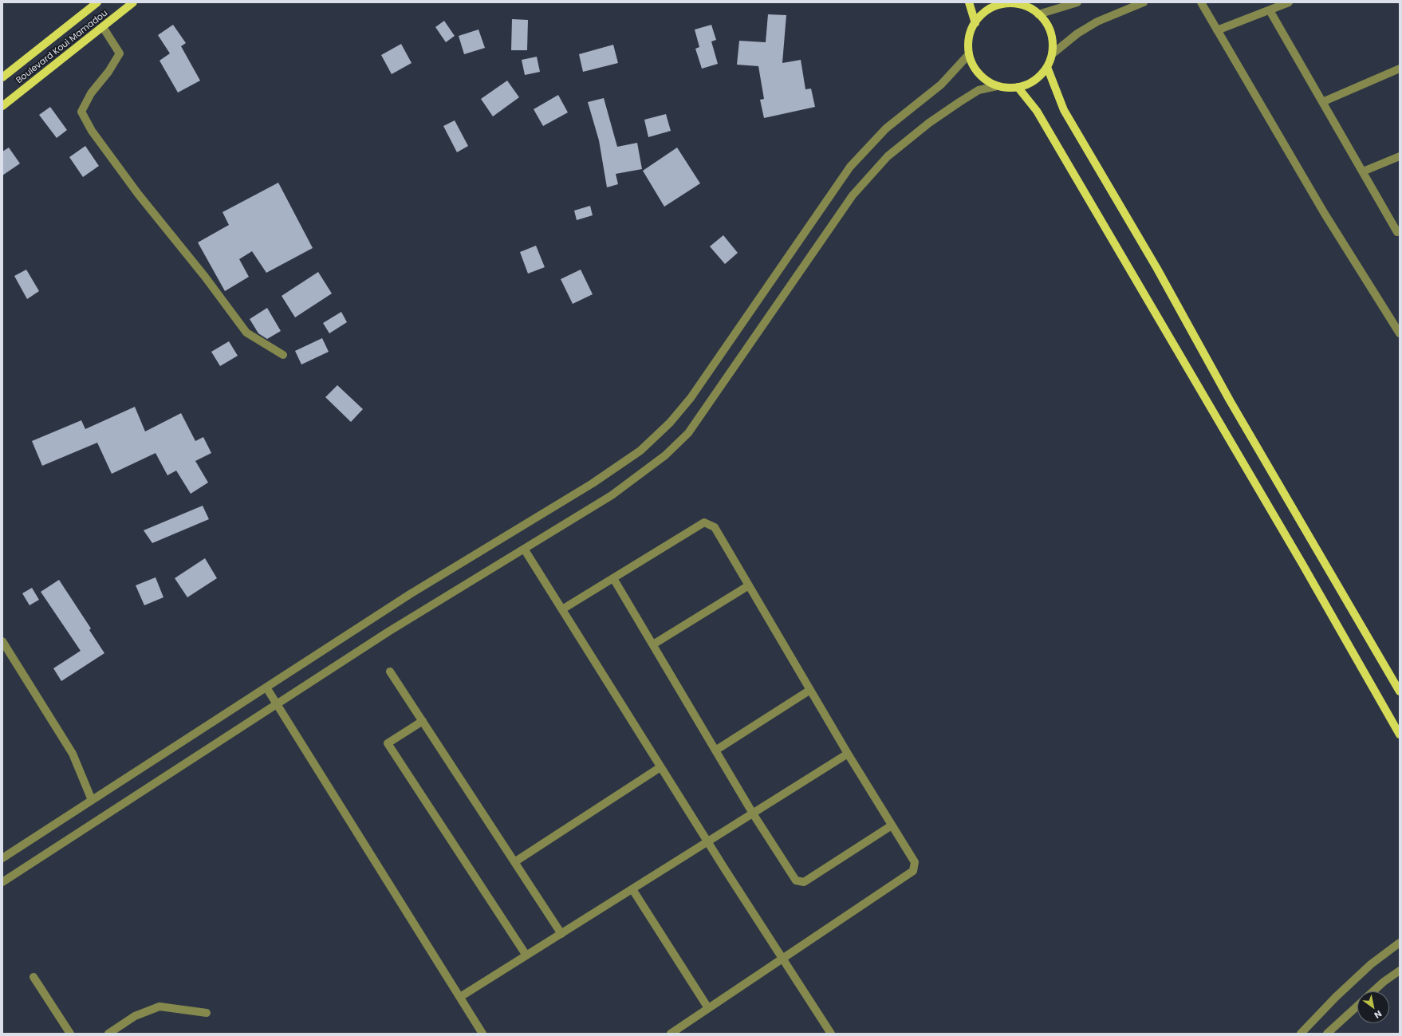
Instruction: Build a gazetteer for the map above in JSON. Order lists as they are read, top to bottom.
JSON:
{
  "streets": {
    "main road": ["Boulevard Koui Mamadou"]
  },
  "north": "bottom right"
}
